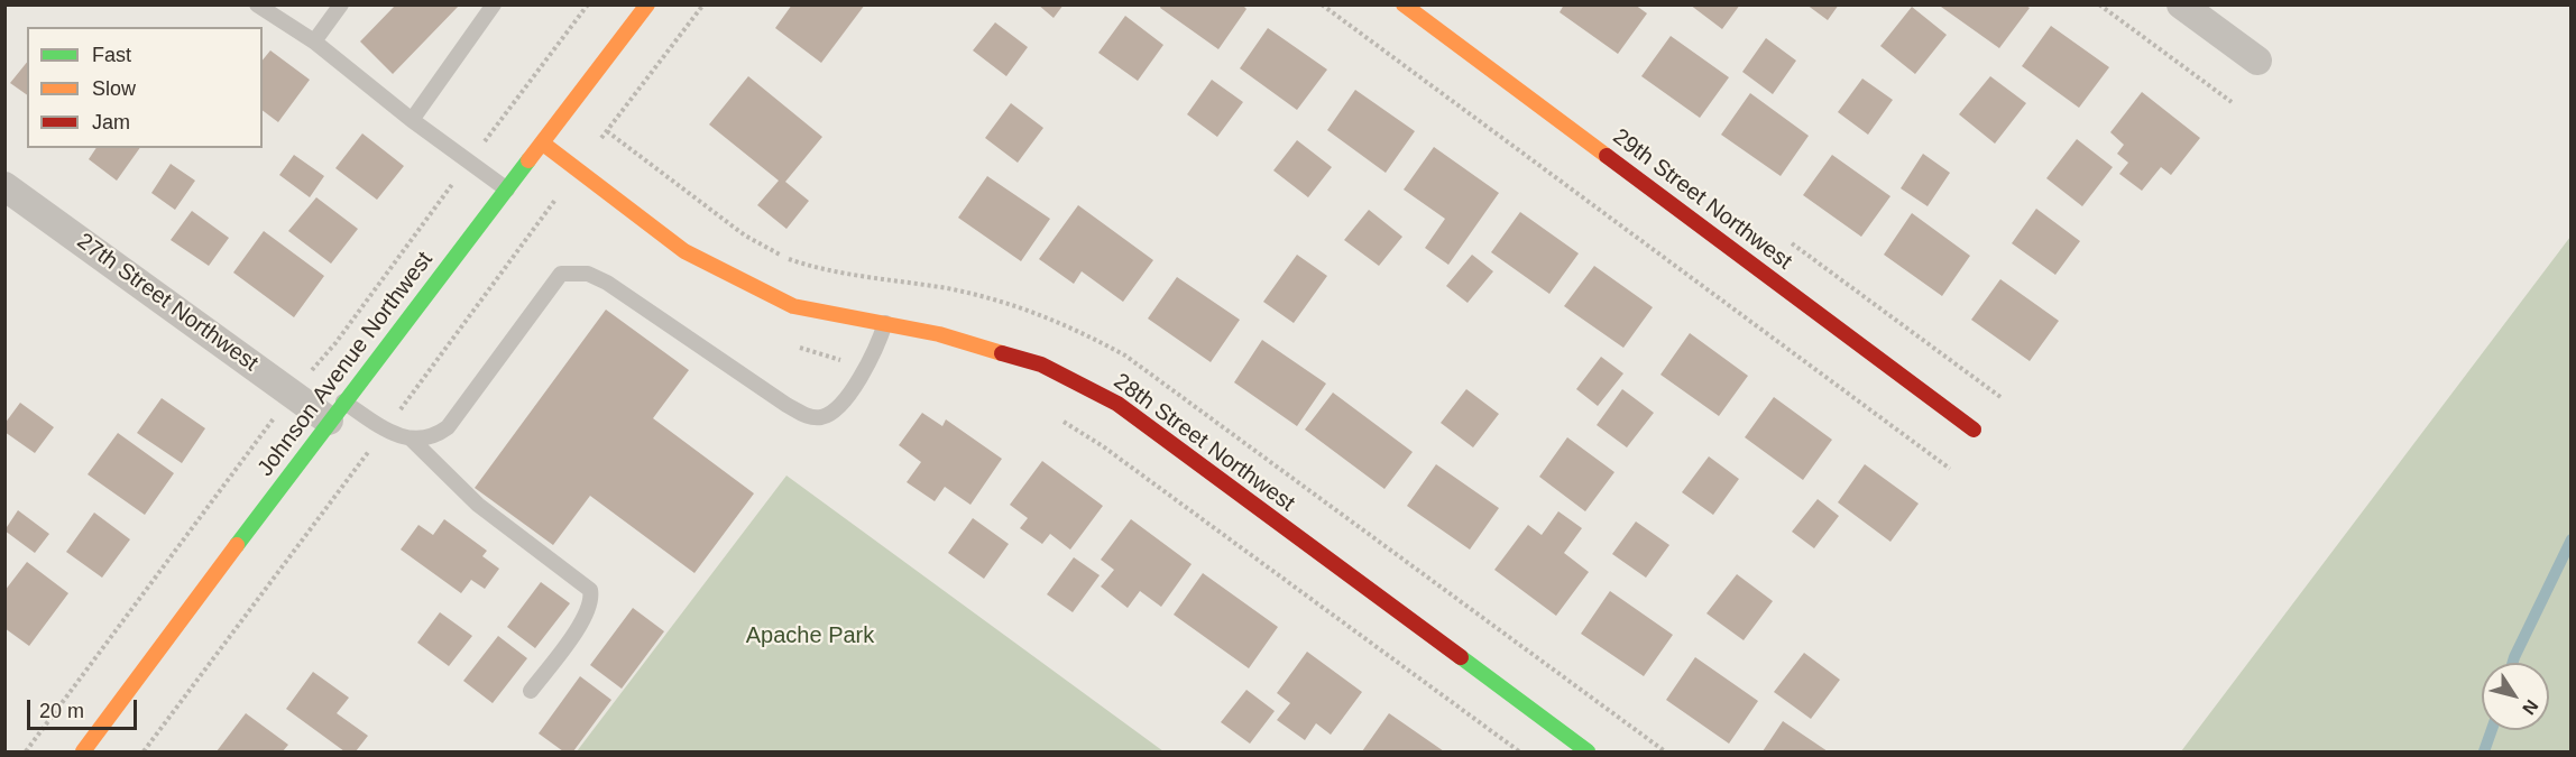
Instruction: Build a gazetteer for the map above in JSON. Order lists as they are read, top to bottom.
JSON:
{
  "streets": {
    "street": [
      "29th Street Northwest",
      "27th Street Northwest",
      "Johnson Avenue Northwest",
      "28th Street Northwest"
    ]
  },
  "crossings": [
    ["27th Street Northwest", "Johnson Avenue Northwest"],
    ["Johnson Avenue Northwest", "28th Street Northwest"]
  ],
  "parks": ["Apache Park"],
  "legend": ["Fast", "Slow", "Jam"],
  "scale_bar": "20 m",
  "north": "bottom right"
}
